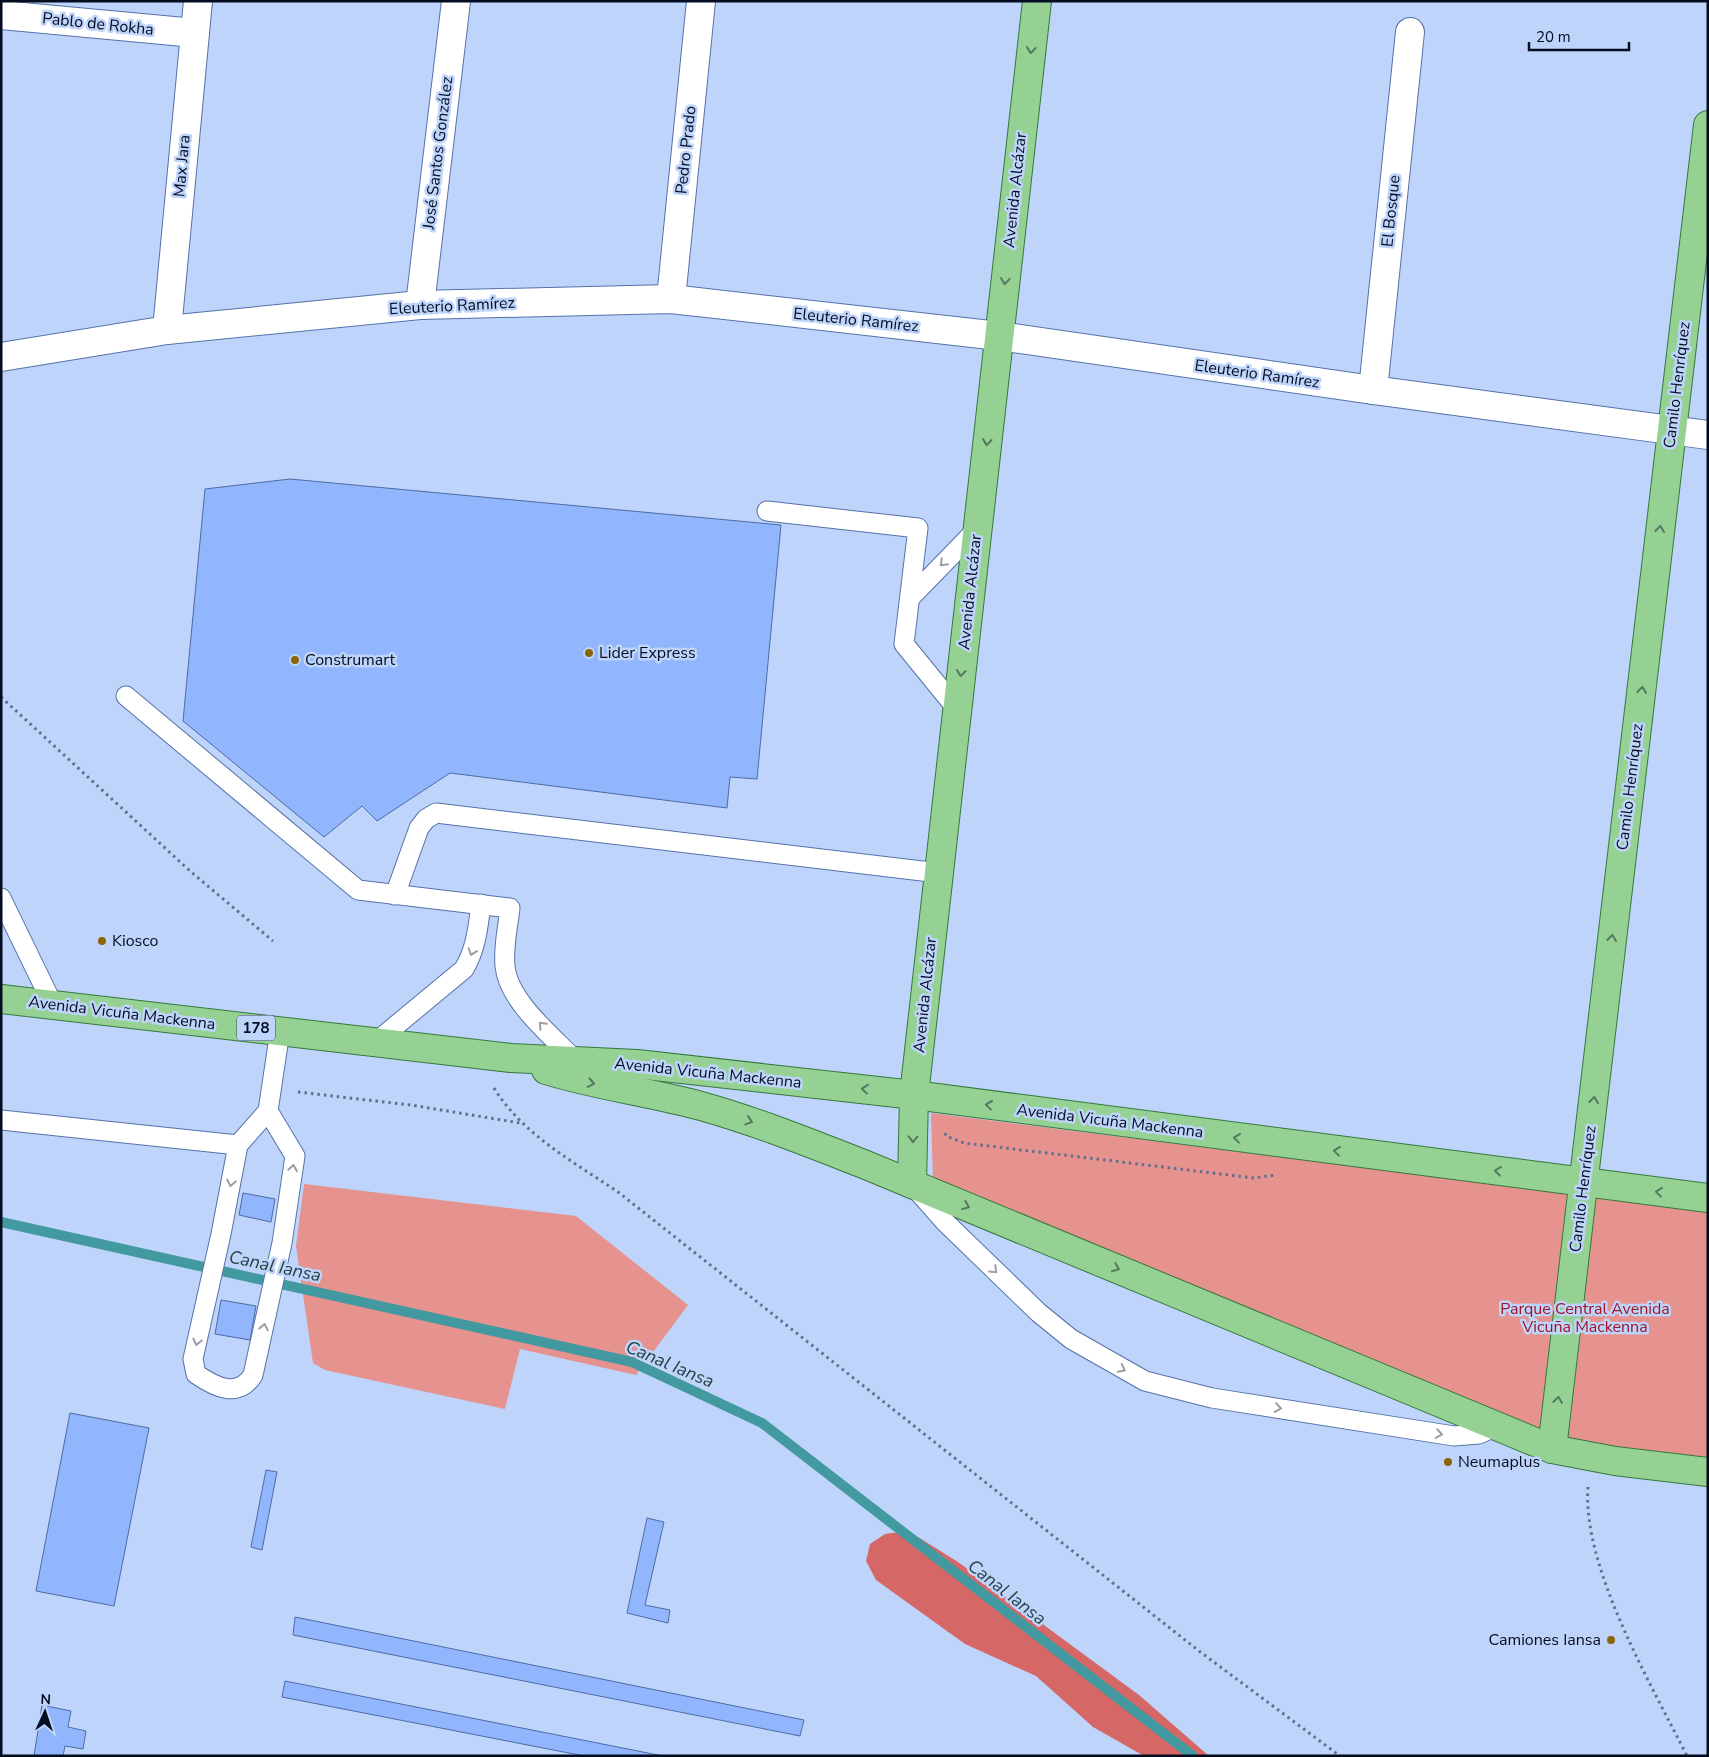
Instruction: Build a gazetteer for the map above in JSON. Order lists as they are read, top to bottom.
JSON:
{
  "streets": {
    "main road": [
      "Avenida Alcázar",
      "Camilo Henríquez",
      "Avenida Vicuña Mackenna",
      "178"
    ],
    "street": [
      "Pablo de Rokha",
      "Pedro Prado",
      "José Santos González",
      "Max Jara",
      "El Bosque",
      "Eleuterio Ramírez"
    ]
  },
  "crossings": [
    ["Pablo de Rokha", "Max Jara"],
    ["Pedro Prado", "Eleuterio Ramírez"],
    ["José Santos González", "Eleuterio Ramírez"],
    ["Max Jara", "Eleuterio Ramírez"],
    ["Avenida Alcázar", "Eleuterio Ramírez"],
    ["Avenida Alcázar", "Avenida Vicuña Mackenna"],
    ["El Bosque", "Eleuterio Ramírez"],
    ["Eleuterio Ramírez", "Camilo Henríquez"],
    ["Camilo Henríquez", "Avenida Vicuña Mackenna"]
  ],
  "one_way": ["Avenida Alcázar", "Camilo Henríquez"],
  "water": ["Canal Iansa"],
  "parks": ["Parque Central Avenida Vicuña Mackenna"],
  "places": [
    "Lider Express",
    "Construmart",
    "Kiosco",
    "Neumaplus",
    "Camiones Iansa"
  ],
  "scale_bar": "20 m",
  "north": "top"
}
